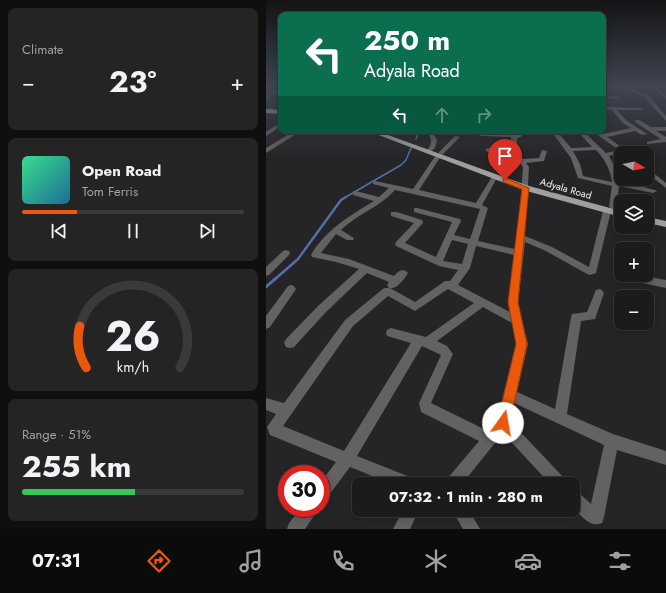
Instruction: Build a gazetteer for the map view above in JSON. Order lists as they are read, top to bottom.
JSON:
{
  "streets": {
    "main road": ["Adyala Road"]
  },
  "north": "right",
  "page": {
    "tile": [
      "Climate",
      ["Range · 51%", "255 km"]
    ],
    "turn": ["250 m", "Adyala Road"],
    "heat": ["−", "23°", "+"],
    "map_buttons": ["+", "−"],
    "song": ["Open Road", "Tom Ferris"],
    "limit": "30",
    "trip": "07:32 · 1 min · 280 m",
    "tabs": "07:31",
    "gauge": ["26", "km/h"]
  }
}
